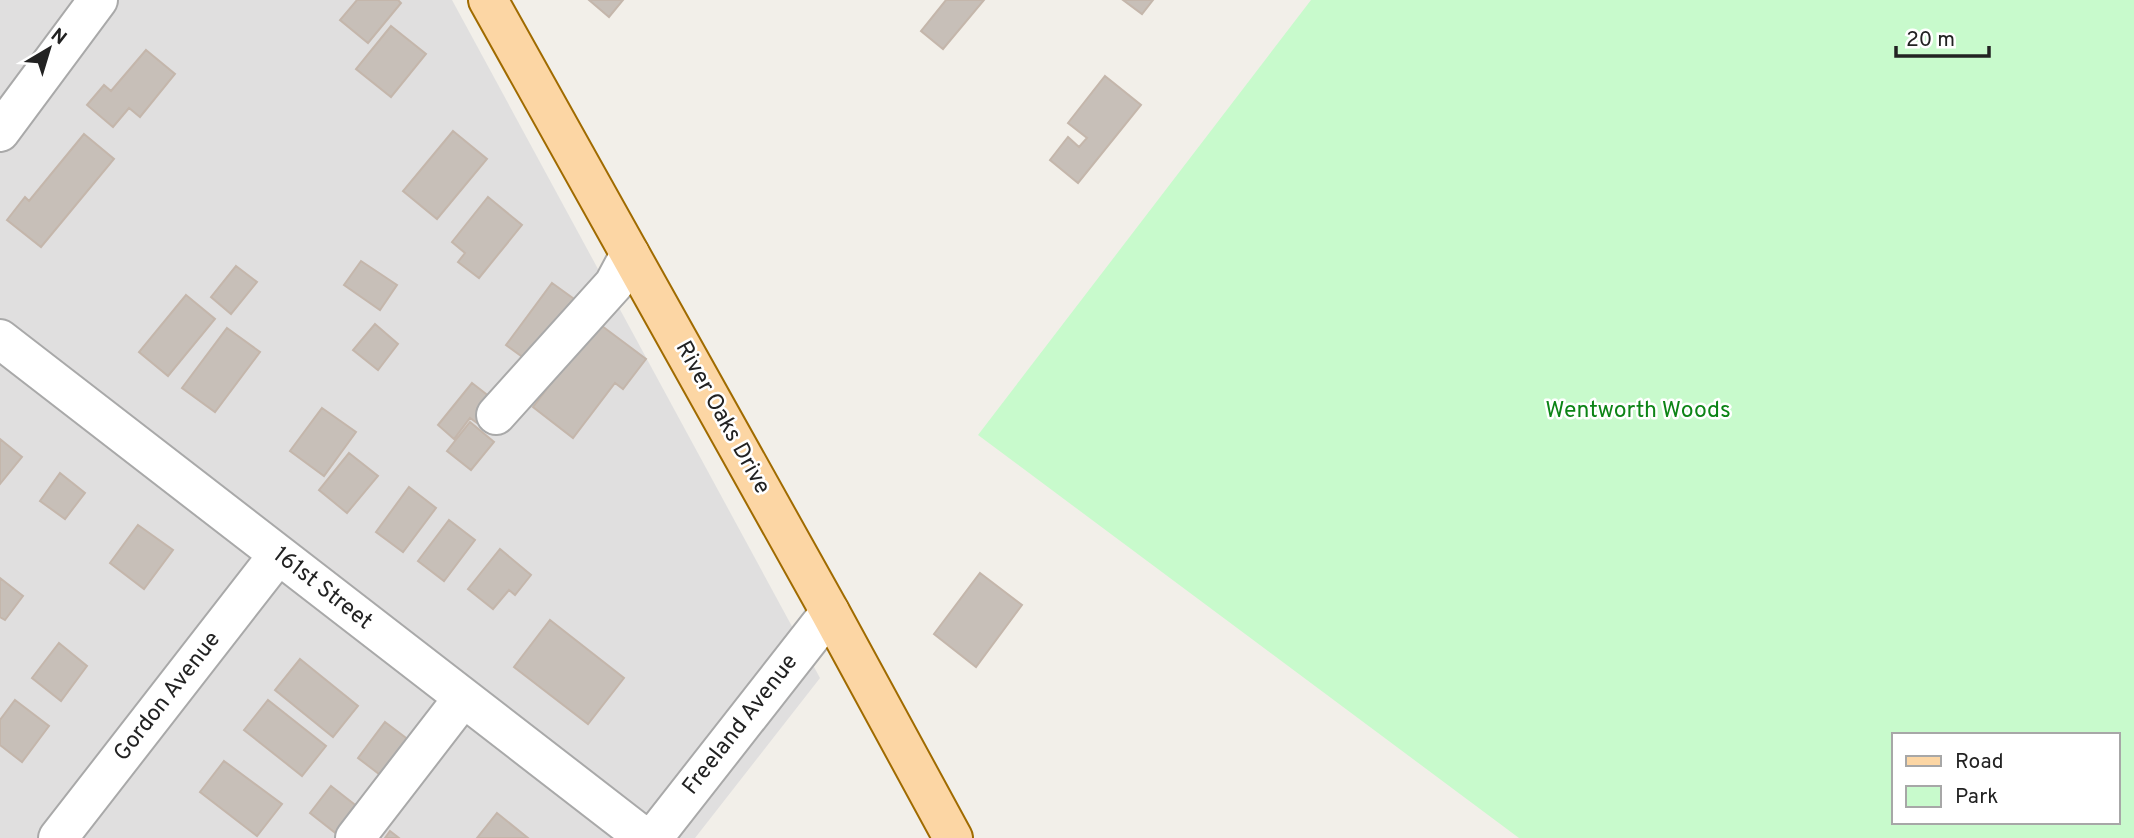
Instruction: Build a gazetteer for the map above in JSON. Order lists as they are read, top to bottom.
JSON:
{
  "streets": {
    "main road": ["River Oaks Drive"],
    "street": ["161st Street", "Gordon Avenue", "Freeland Avenue"]
  },
  "crossings": [
    ["River Oaks Drive", "Freeland Avenue"],
    ["161st Street", "Gordon Avenue"]
  ],
  "parks": ["Wentworth Woods"],
  "legend": ["Road", "Park"],
  "scale_bar": "20 m",
  "north": "top right"
}
